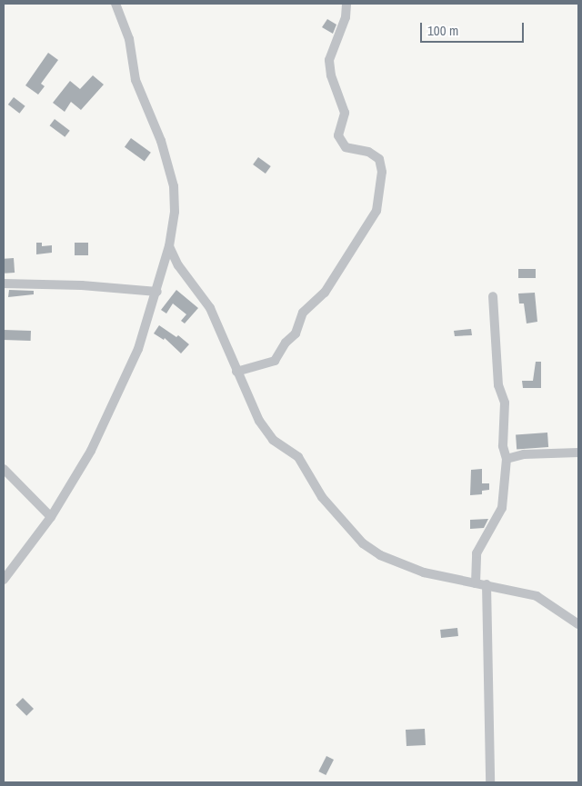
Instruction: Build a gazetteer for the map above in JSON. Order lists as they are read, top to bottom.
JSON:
{
  "scale_bar": "100 m"
}
